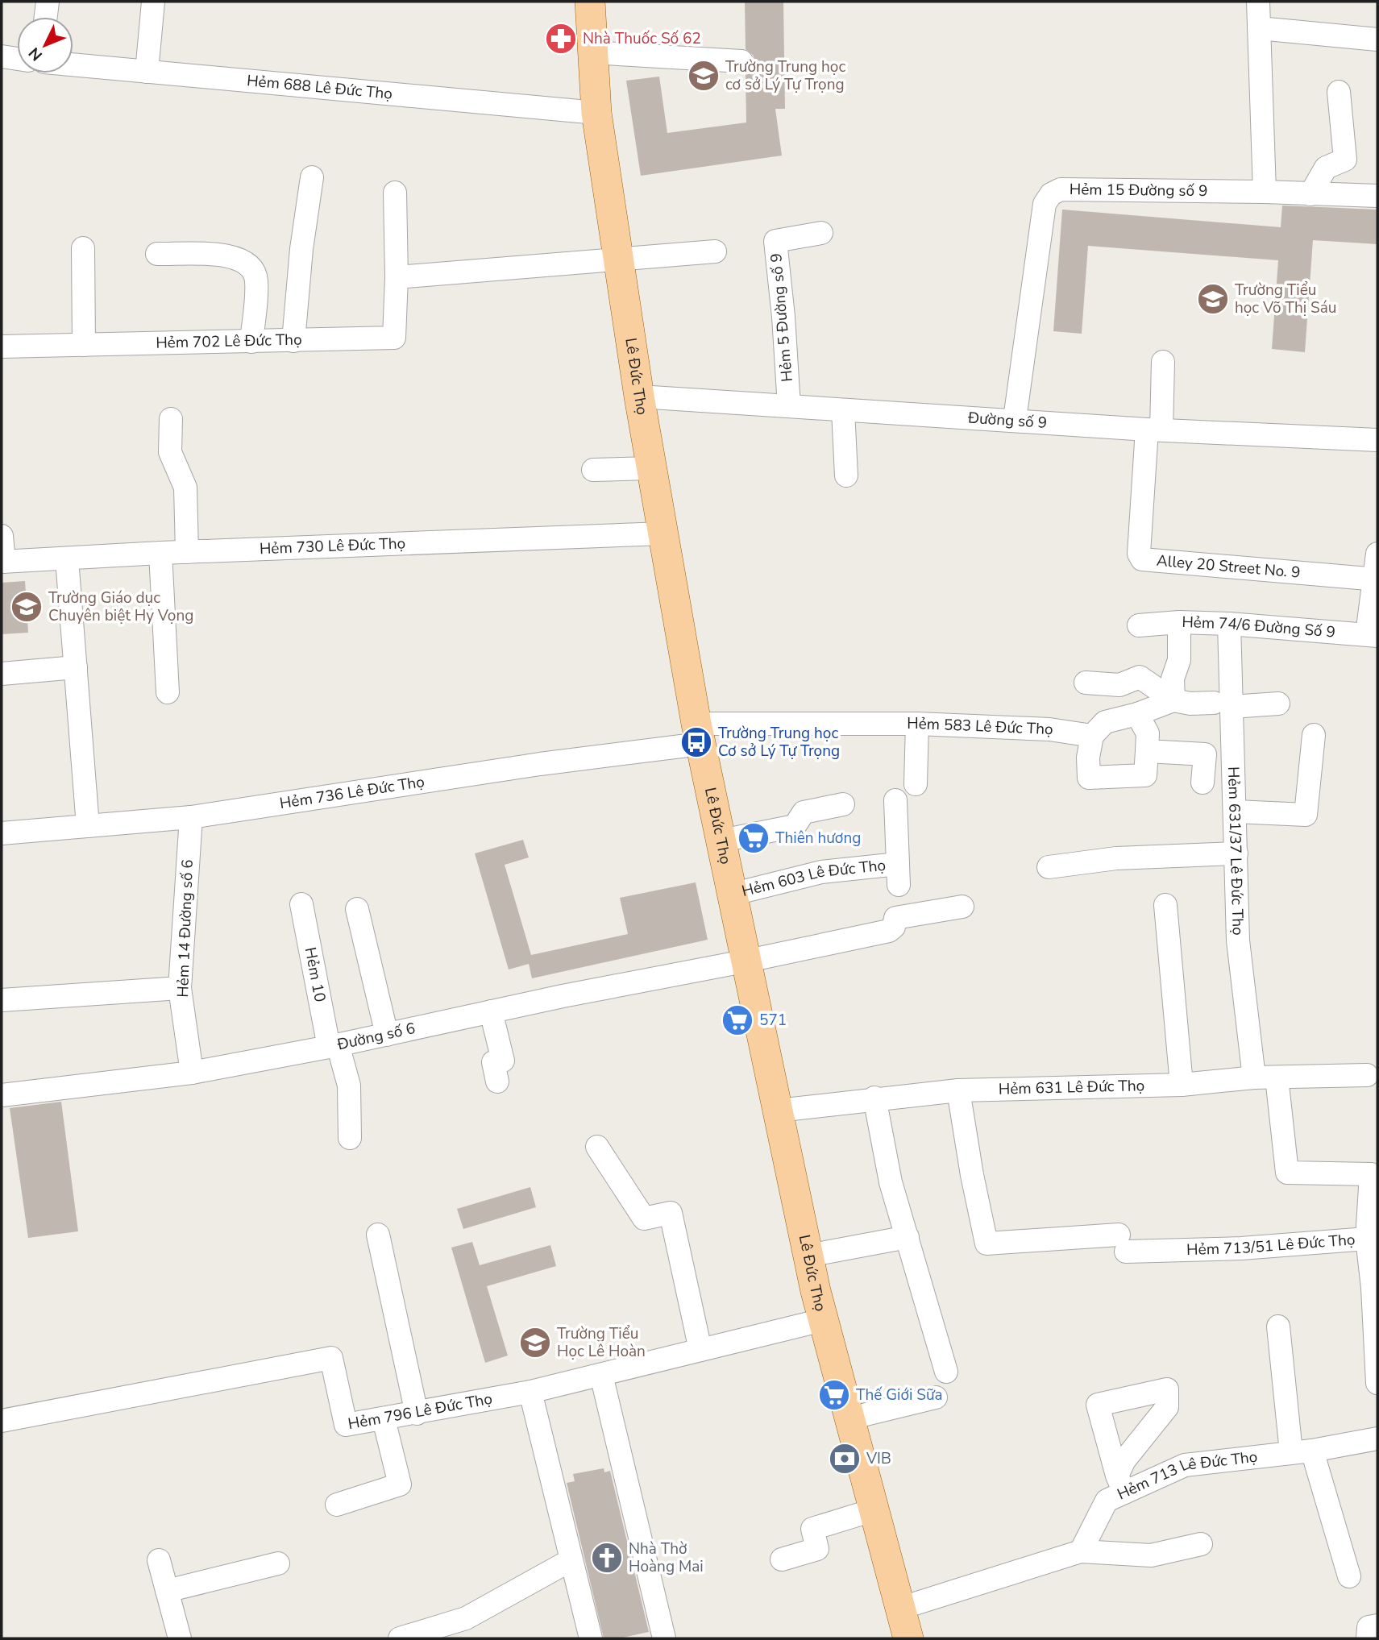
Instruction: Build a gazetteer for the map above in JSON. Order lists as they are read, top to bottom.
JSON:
{
  "streets": {
    "main road": ["Lê Đức Thọ"],
    "street": [
      "Hẻm 688 Lê Đức Thọ",
      "Hẻm 15 Đường số 9",
      "Hẻm 5 Đường số 9",
      "Hẻm 702 Lê Đức Thọ",
      "Đường số 9",
      "Hẻm 730 Lê Đức Thọ",
      "Alley 20 Street No. 9",
      "Hẻm 74/6 Đường Số 9",
      "Hẻm 583 Lê Đức Thọ",
      "Hẻm 736 Lê Đức Thọ",
      "Hẻm 631/37 Lê Đức Thọ",
      "Hẻm 603 Lê Đức Thọ",
      "Hẻm 14 Đường số 6",
      "Hẻm 10",
      "Đường số 6",
      "Hẻm 631 Lê Đức Thọ",
      "Hẻm 713/51 Lê Đức Thọ",
      "Hẻm 796 Lê Đức Thọ",
      "Hẻm 713 Lê Đức Thọ"
    ]
  },
  "crossings": [
    ["Hẻm 688 Lê Đức Thọ", "Lê Đức Thọ"],
    ["Hẻm 15 Đường số 9", "Đường số 9"],
    ["Hẻm 5 Đường số 9", "Đường số 9"],
    ["Lê Đức Thọ", "Đường số 9"],
    ["Lê Đức Thọ", "Hẻm 730 Lê Đức Thọ"],
    ["Lê Đức Thọ", "Hẻm 583 Lê Đức Thọ"],
    ["Lê Đức Thọ", "Hẻm 736 Lê Đức Thọ"],
    ["Lê Đức Thọ", "Hẻm 603 Lê Đức Thọ"],
    ["Lê Đức Thọ", "Đường số 6"],
    ["Lê Đức Thọ", "Hẻm 631 Lê Đức Thọ"],
    ["Lê Đức Thọ", "Hẻm 796 Lê Đức Thọ"],
    ["Đường số 9", "Alley 20 Street No. 9"],
    ["Hẻm 74/6 Đường Số 9", "Hẻm 631/37 Lê Đức Thọ"],
    ["Hẻm 583 Lê Đức Thọ", "Hẻm 736 Lê Đức Thọ"],
    ["Hẻm 736 Lê Đức Thọ", "Hẻm 14 Đường số 6"],
    ["Hẻm 631/37 Lê Đức Thọ", "Hẻm 631 Lê Đức Thọ"],
    ["Hẻm 631/37 Lê Đức Thọ", "Hẻm 713/51 Lê Đức Thọ"],
    ["Hẻm 14 Đường số 6", "Đường số 6"],
    ["Hẻm 10", "Đường số 6"],
    ["Hẻm 631 Lê Đức Thọ", "Hẻm 713/51 Lê Đức Thọ"]
  ],
  "places": {
    "pharmacy": ["Nhà Thuốc Số 62"],
    "school or university": [
      "Trường Trung học cơ sở Lý Tự Trọng",
      "Trường Tiểu học Võ Thị Sáu",
      "Trường Giáo dục Chuyên biệt Hy Vọng",
      "Trường Tiểu Học Lê Hoàn"
    ],
    "bus stop": ["Trường Trung học Cơ sở Lý Tự Trọng"],
    "supermarket": ["Thiên hương", "571", "Thế Giới Sữa"],
    "bank": ["VIB"],
    "church": ["Nhà Thờ Hoàng Mai"]
  },
  "north": "bottom left"
}
